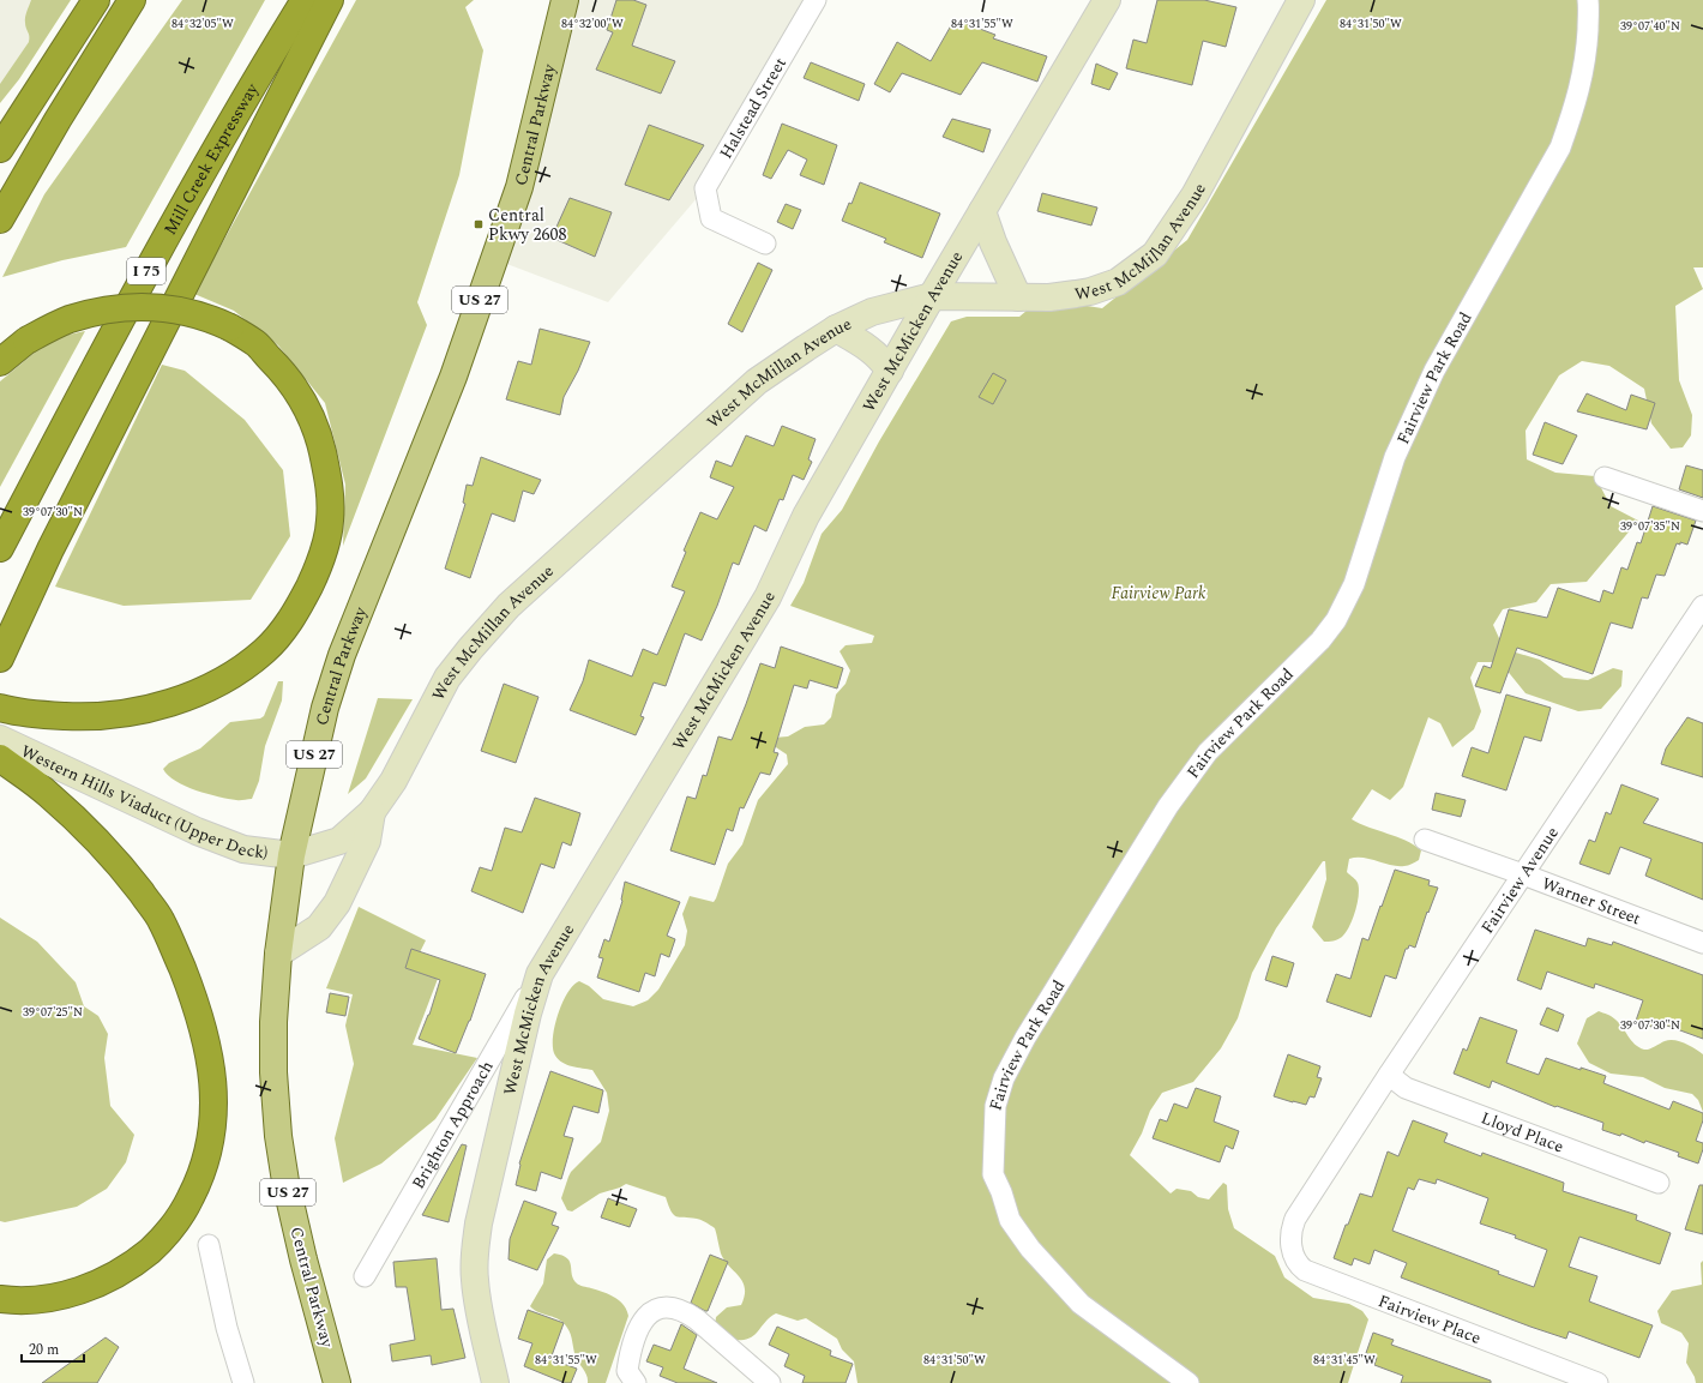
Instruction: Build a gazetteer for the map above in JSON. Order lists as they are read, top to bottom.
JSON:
{
  "streets": {
    "highway": ["Mill Creek Expressway", "I 75"],
    "main road": [
      "Central Parkway",
      "West McMillan Avenue",
      "US 27",
      "West McMicken Avenue",
      "Western Hills Viaduct (Upper Deck)"
    ],
    "street": [
      "Halstead Street",
      "Fairview Park Road",
      "Fairview Avenue",
      "Warner Street",
      "Brighton Approach",
      "Lloyd Place",
      "Fairview Place"
    ]
  },
  "crossings": [
    ["Central Parkway", "West McMillan Avenue"],
    ["Central Parkway", "Western Hills Viaduct (Upper Deck)"],
    ["West McMillan Avenue", "West McMicken Avenue"],
    ["West McMillan Avenue", "Western Hills Viaduct (Upper Deck)"],
    ["West McMicken Avenue", "Brighton Approach"],
    ["Fairview Avenue", "Warner Street"],
    ["Fairview Avenue", "Lloyd Place"],
    ["Fairview Avenue", "Fairview Place"]
  ],
  "parks": ["Fairview Park"],
  "places": {
    "transit": ["Central Pkwy 2608"]
  },
  "scale_bar": "20 m",
  "coordinates": [
    "84°32'05\"W",
    "84°32'00\"W",
    "84°31'55\"W",
    "84°31'50\"W",
    "39°07'40\"N",
    "39°07'30\"N",
    "39°07'35\"N",
    "39°07'25\"N",
    "84°31'45\"W"
  ]
}
